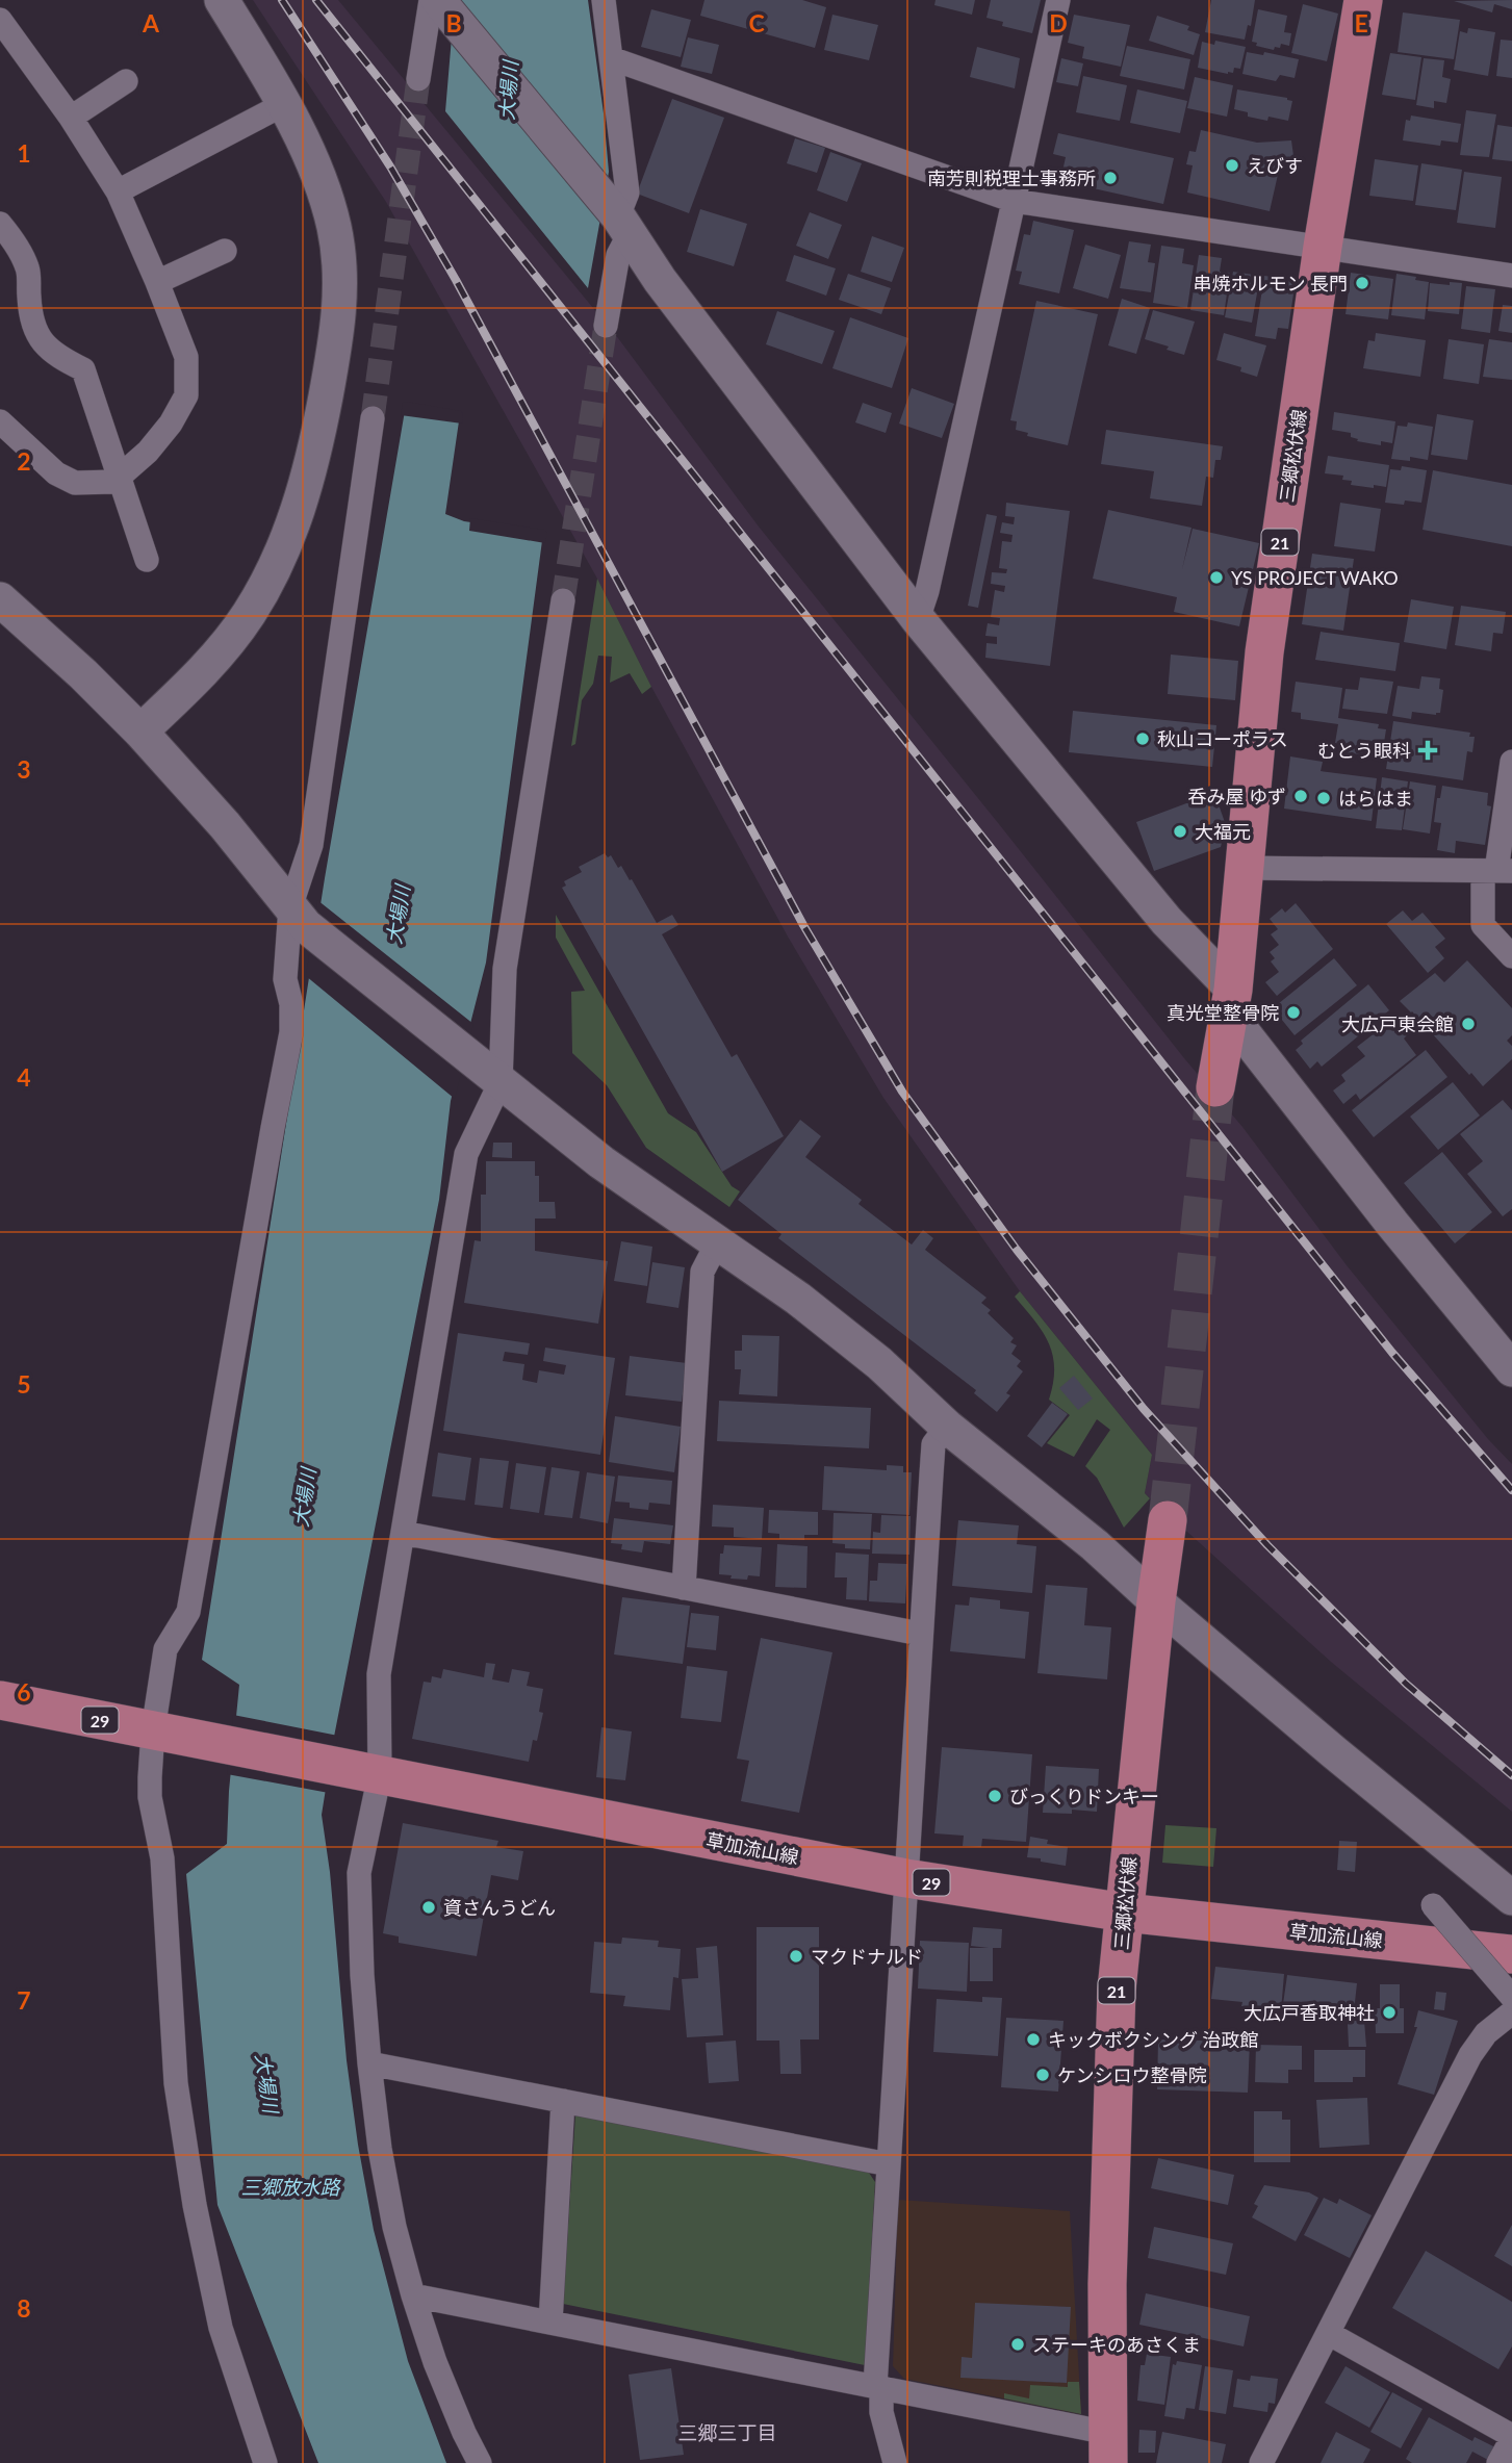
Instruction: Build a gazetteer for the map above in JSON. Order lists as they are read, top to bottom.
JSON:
{
  "streets": {
    "main road": [
      "三郷松伏線",
      "21",
      "29",
      "草加流山線"
    ]
  },
  "crossings": [
    ["三郷松伏線", "草加流山線"]
  ],
  "districts": ["三郷三丁目"],
  "water": ["大場川", "三郷放水路"],
  "places": {
    "other": [
      "えびす",
      "南芳則税理士事務所",
      "串焼ホルモン 長門",
      "YS PROJECT WAKO",
      "秋山コーポラス",
      "呑み屋 ゆず",
      "はらはま",
      "大福元",
      "真光堂整骨院",
      "大広戸東会館",
      "びっくりドンキー",
      "資さんうどん",
      "マクドナルド",
      "大広戸香取神社",
      "キックボクシング 治政館",
      "ケンシロウ整骨院",
      "ステーキのあさくま"
    ],
    "health": ["むとう眼科"]
  },
  "grid": {
    "columns": [
      "A",
      "B",
      "C",
      "D",
      "E"
    ],
    "rows": [
      "1",
      "2",
      "3",
      "4",
      "5",
      "6",
      "7",
      "8"
    ]
  }
}
